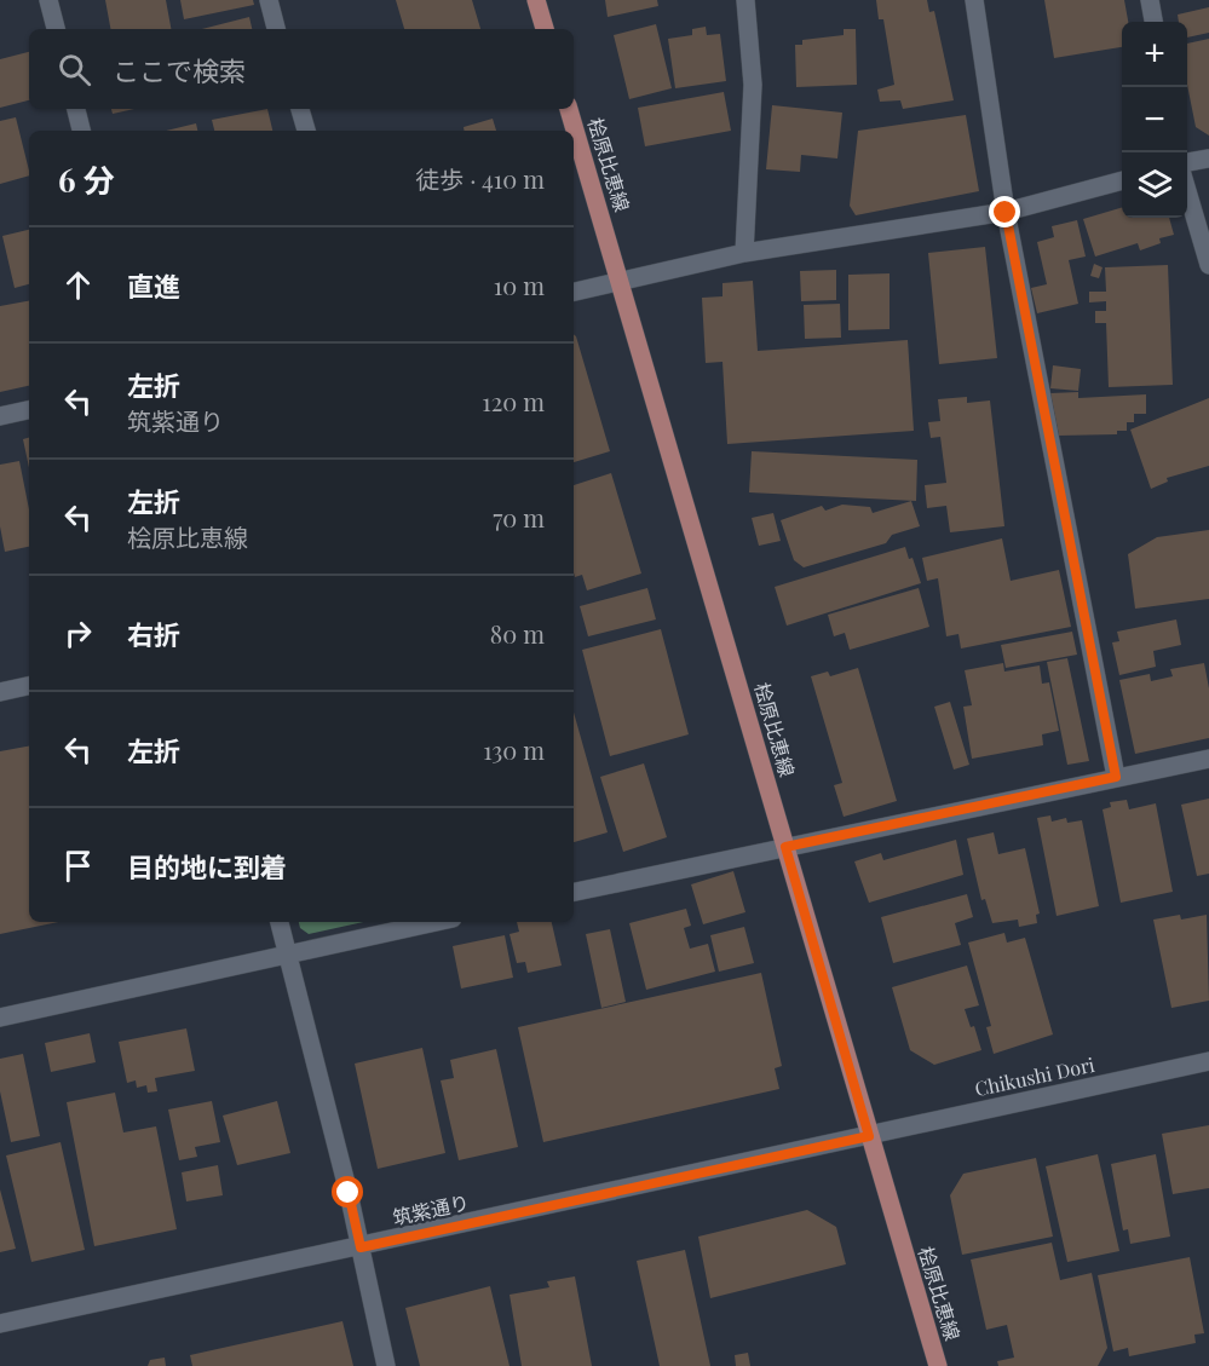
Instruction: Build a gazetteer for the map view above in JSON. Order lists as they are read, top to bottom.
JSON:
{
  "streets": {
    "main road": ["桧原比恵線"],
    "street": ["Chikushi Dori", "筑紫通り"]
  },
  "crossings": [
    ["桧原比恵線", "Chikushi Dori"],
    ["桧原比恵線", "筑紫通り"],
    ["Chikushi Dori", "筑紫通り"]
  ],
  "page": {
    "map_buttons": ["+", "−"],
    "search": "ここで検索",
    "heading": ["6 分", "徒歩 · 410 m"],
    "list": [
      ["直進", "10 m"],
      ["左折", "筑紫通り", "120 m"],
      ["左折", "桧原比恵線", "70 m"],
      ["右折", "80 m"],
      ["左折", "130 m"],
      "目的地に到着"
    ]
  }
}
